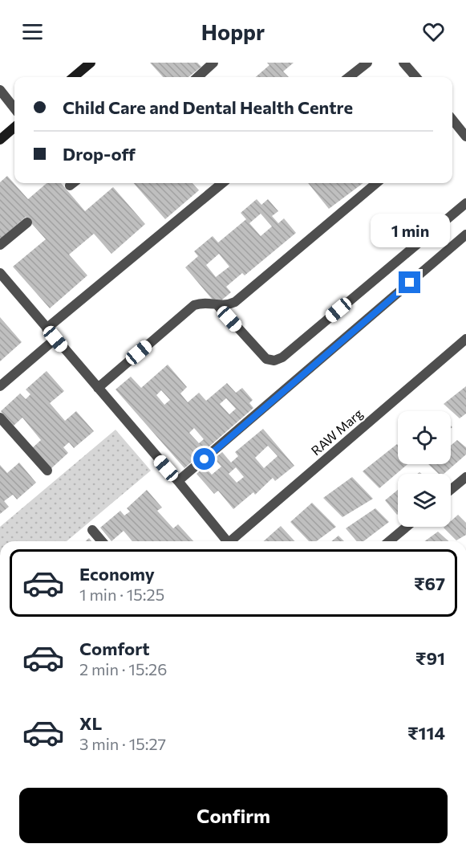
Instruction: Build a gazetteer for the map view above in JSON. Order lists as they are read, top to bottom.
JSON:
{
  "streets": {
    "street": ["RAW Marg"]
  },
  "page": {
    "header": "Hoppr",
    "banner": ["Child Care and Dental Health Centre", "Drop-off"],
    "bubble": "1 min",
    "list": [
      {
        "name": "Economy",
        "note": "1 min · 15:25",
        "value": "₹67"
      },
      {
        "name": "Comfort",
        "note": "2 min · 15:26",
        "value": "₹91"
      },
      {
        "name": "XL",
        "note": "3 min · 15:27",
        "value": "₹114"
      }
    ],
    "buttons": "Confirm"
  }
}
